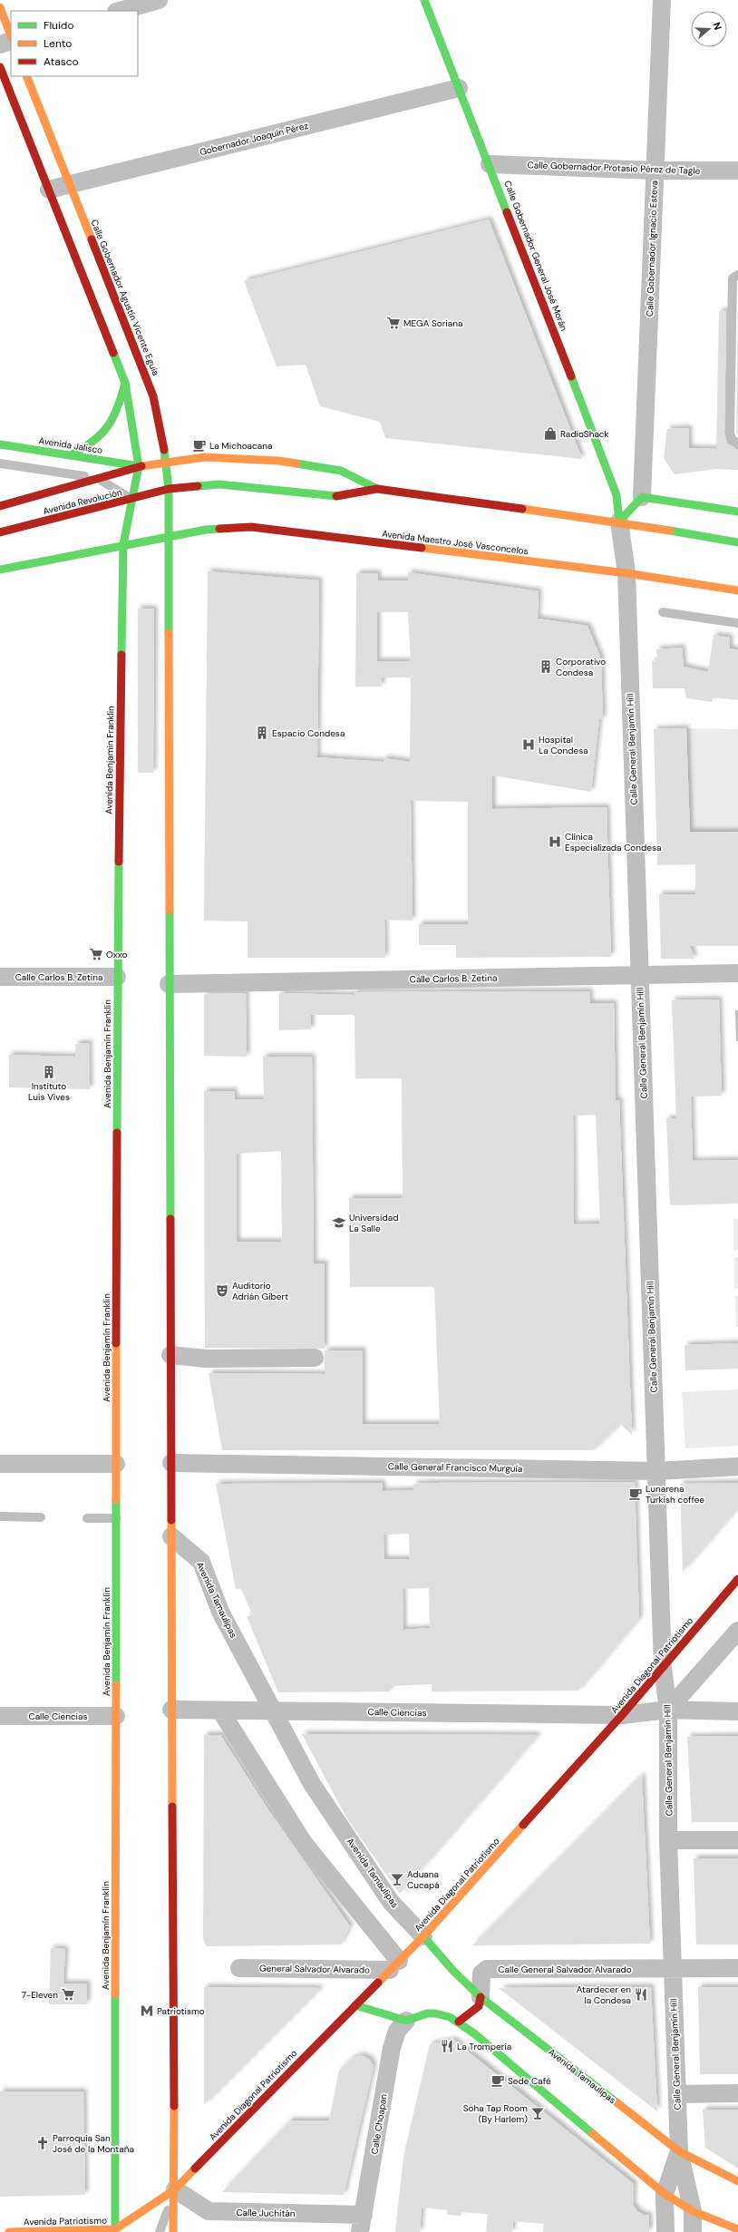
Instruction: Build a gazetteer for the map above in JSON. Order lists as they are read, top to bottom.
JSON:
{
  "streets": {
    "main road": [
      "Calle Gobernador General José Morán",
      "Calle Gobernador Agustín Vicente Eguía",
      "Avenida Jalisco",
      "Avenida Revolución",
      "Avenida Maestro José Vasconcelos",
      "Avenida Benjamín Franklin",
      "Avenida Tamaulipas",
      "Avenida Diagonal Patriotismo",
      "Avenida Patriotismo"
    ],
    "street": [
      "Gobernador Joaquín Pérez",
      "Calle Gobernador Protasio Pérez de Tagle",
      "Calle Gobernador Ignacio Esteva",
      "Calle General Benjamín Hill",
      "Calle Carlos B. Zetina",
      "Calle General Francisco Murguía",
      "Calle Ciencias",
      "General Salvador Alvarado",
      "Calle General Salvador Alvarado",
      "Calle Choapan",
      "Calle Juchitán"
    ]
  },
  "crossings": [
    ["Gobernador Joaquín Pérez", "Calle Gobernador General José Morán"],
    ["Gobernador Joaquín Pérez", "Calle Gobernador Agustín Vicente Eguía"],
    ["Calle Gobernador Protasio Pérez de Tagle", "Calle Gobernador Ignacio Esteva"],
    ["Calle Gobernador Protasio Pérez de Tagle", "Calle Gobernador General José Morán"],
    ["Calle Gobernador General José Morán", "Calle General Benjamín Hill"],
    ["Calle Gobernador Agustín Vicente Eguía", "Avenida Revolución"],
    ["Calle Gobernador Agustín Vicente Eguía", "Avenida Maestro José Vasconcelos"],
    ["Avenida Jalisco", "Avenida Revolución"],
    ["Avenida Jalisco", "Avenida Benjamín Franklin"],
    ["Avenida Revolución", "Avenida Benjamín Franklin"],
    ["Avenida Maestro José Vasconcelos", "Calle General Benjamín Hill"],
    ["Calle General Benjamín Hill", "Calle Carlos B. Zetina"],
    ["Calle General Benjamín Hill", "Calle General Francisco Murguía"],
    ["Calle General Benjamín Hill", "Avenida Tamaulipas"],
    ["Calle General Benjamín Hill", "Avenida Diagonal Patriotismo"],
    ["Calle General Benjamín Hill", "Calle Ciencias"],
    ["Calle General Benjamín Hill", "Calle General Salvador Alvarado"],
    ["Avenida Benjamín Franklin", "Calle Carlos B. Zetina"],
    ["Avenida Benjamín Franklin", "Calle Ciencias"],
    ["Avenida Benjamín Franklin", "Avenida Patriotismo"],
    ["Avenida Tamaulipas", "Avenida Diagonal Patriotismo"],
    ["Avenida Tamaulipas", "Calle Ciencias"],
    ["Avenida Tamaulipas", "Calle General Salvador Alvarado"],
    ["Avenida Diagonal Patriotismo", "Calle Ciencias"],
    ["Avenida Diagonal Patriotismo", "General Salvador Alvarado"],
    ["Avenida Diagonal Patriotismo", "Calle Juchitán"],
    ["Avenida Diagonal Patriotismo", "Avenida Patriotismo"],
    ["Calle Choapan", "Calle Juchitán"],
    ["Calle Juchitán", "Avenida Patriotismo"]
  ],
  "places": {
    "supermarket": ["MEGA Soriana", "Oxxo", "7-Eleven"],
    "shop": ["RadioShack"],
    "cafe": ["La Michoacana", "Lunarena Turkish coffee", "Sede Café"],
    "building": ["Corporativo Condesa", "Espacio Condesa", "Instituto Luis Vives"],
    "hospital": ["Hospital La Condesa", "Clínica Especializada Condesa"],
    "school or university": ["Universidad La Salle"],
    "theatre": ["Auditorio Adrián Gibert"],
    "bar": ["Aduana Cucapá", "Soha Tap Room (By Harlem)"],
    "restaurant": ["Atardecer en la Condesa", "La Trompería"],
    "metro station": ["Patriotismo"],
    "church": ["Parroquia San José de la Montaña"]
  },
  "legend": ["Fluido", "Lento", "Atasco"],
  "north": "right"
}
